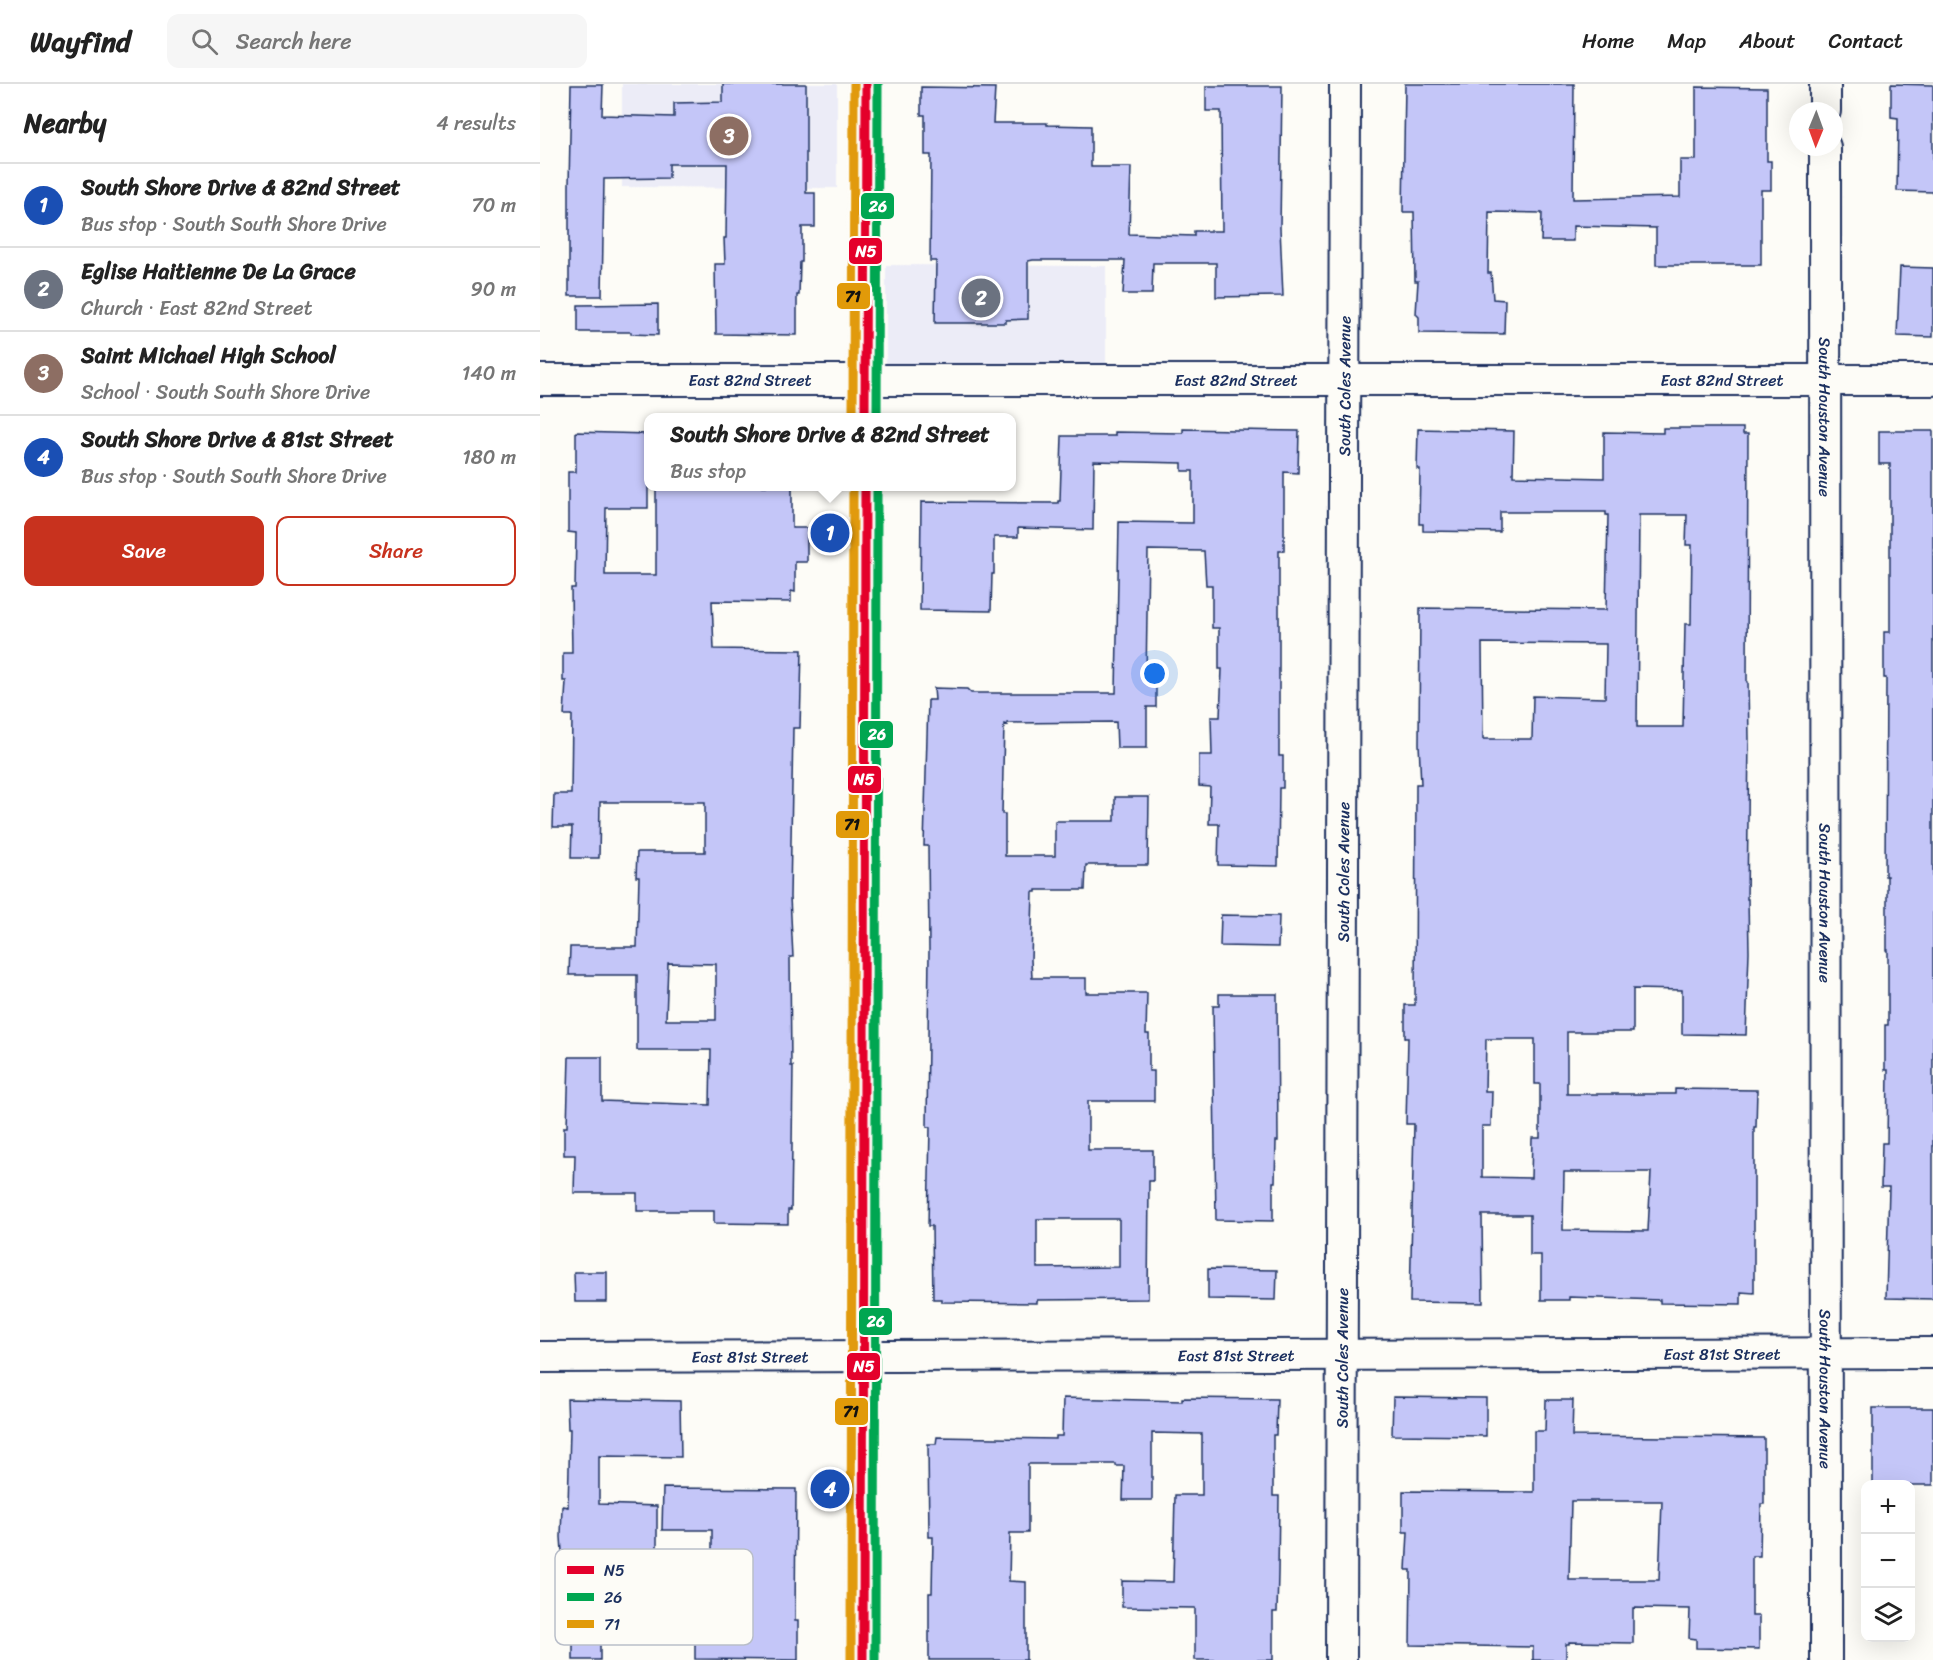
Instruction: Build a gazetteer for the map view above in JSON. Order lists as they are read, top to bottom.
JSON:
{
  "streets": {
    "street": [
      "East 82nd Street",
      "South Coles Avenue",
      "South Houston Avenue",
      "East 81st Street"
    ]
  },
  "crossings": [
    ["East 82nd Street", "South Coles Avenue"],
    ["East 82nd Street", "South Houston Avenue"],
    ["South Coles Avenue", "East 81st Street"],
    ["South Houston Avenue", "East 81st Street"]
  ],
  "lines": ["transit line N5", "transit line 26", "transit line 71"],
  "legend": ["N5", "26", "71"],
  "north": "bottom",
  "page": {
    "header": "Wayfind",
    "search": "Search here",
    "nav": [
      "Home",
      "Map",
      "About",
      "Contact"
    ],
    "heading": ["Nearby", "4 results"],
    "pins": [
      "3",
      "2",
      "1",
      "4"
    ],
    "list": [
      {
        "mark": "1",
        "name": "South Shore Drive & 82nd Street",
        "note": "Bus stop · South South Shore Drive",
        "value": "70 m"
      },
      {
        "mark": "2",
        "name": "Eglise Haitienne De La Grace",
        "note": "Church · East 82nd Street",
        "value": "90 m"
      },
      {
        "mark": "3",
        "name": "Saint Michael High School",
        "note": "School · South South Shore Drive",
        "value": "140 m"
      },
      {
        "mark": "4",
        "name": "South Shore Drive & 81st Street",
        "note": "Bus stop · South South Shore Drive",
        "value": "180 m"
      }
    ],
    "popup": ["South Shore Drive & 82nd Street", "Bus stop"],
    "buttons": ["Save", "Share"],
    "map_buttons": ["+", "−"]
  }
}
